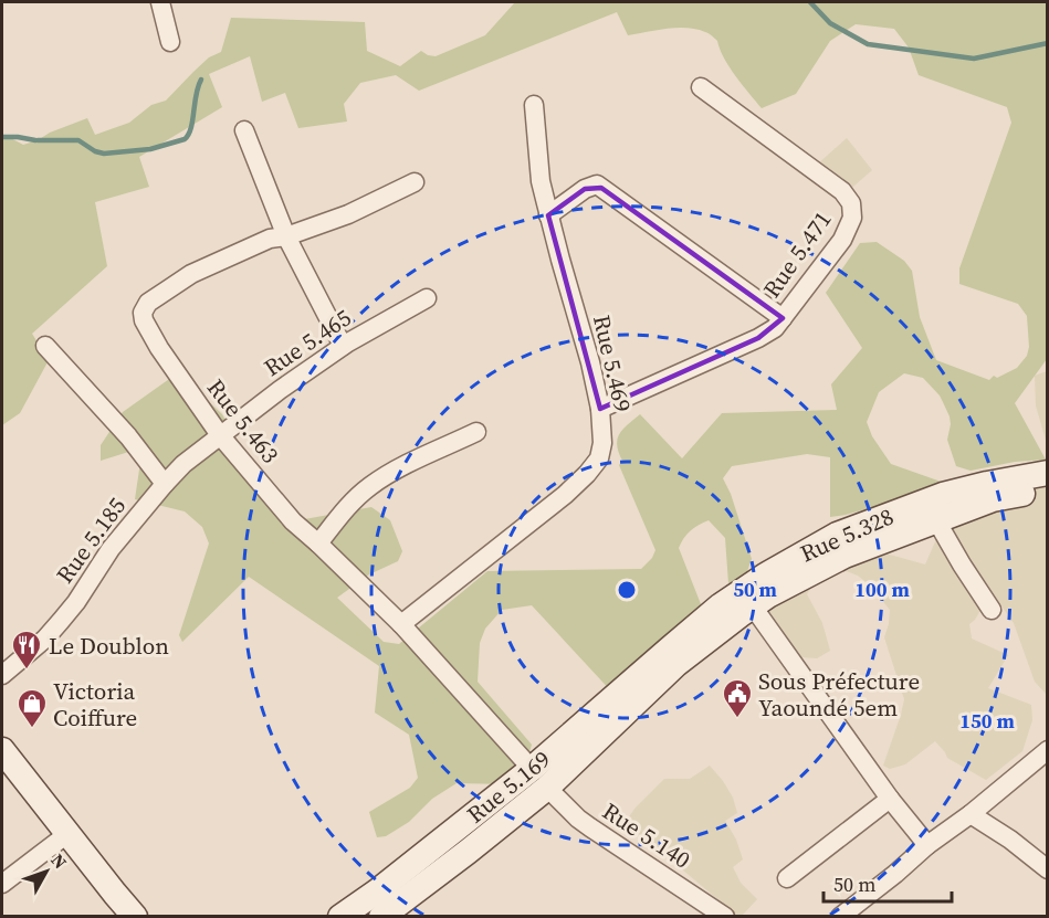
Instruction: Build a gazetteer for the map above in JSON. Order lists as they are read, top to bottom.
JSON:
{
  "streets": {
    "main road": ["Rue 5.328", "Rue 5.169"],
    "street": [
      "Rue 5.471",
      "Rue 5.465",
      "Rue 5.469",
      "Rue 5.463",
      "Rue 5.185",
      "Rue 5.140"
    ]
  },
  "crossings": [
    ["Rue 5.471", "Rue 5.469"],
    ["Rue 5.465", "Rue 5.463"],
    ["Rue 5.465", "Rue 5.185"],
    ["Rue 5.469", "Rue 5.463"],
    ["Rue 5.463", "Rue 5.185"],
    ["Rue 5.463", "Rue 5.169"],
    ["Rue 5.463", "Rue 5.140"],
    ["Rue 5.328", "Rue 5.169"],
    ["Rue 5.169", "Rue 5.140"]
  ],
  "places": {
    "restaurant": ["Le Doublon"],
    "public building": ["Sous Préfecture Yaoundé 5em"],
    "shop": ["Victoria Coiffure"]
  },
  "scale_bar": "50 m",
  "north": "top right",
  "rings": ["50 m", "100 m", "150 m"]
}
